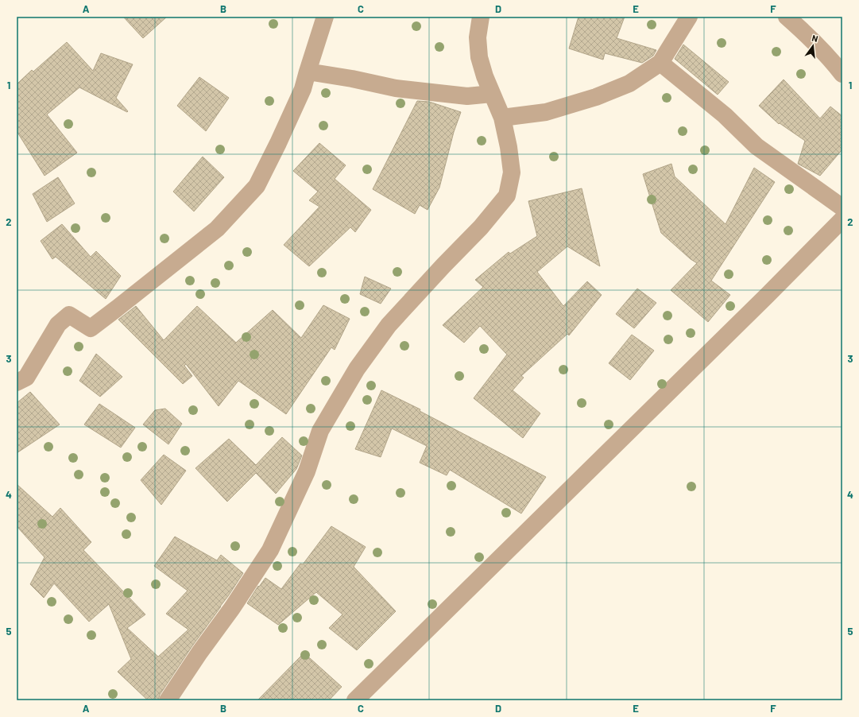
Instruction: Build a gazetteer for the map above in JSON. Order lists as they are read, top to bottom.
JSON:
{
  "north": "top",
  "grid": {
    "columns": [
      "A",
      "B",
      "C",
      "D",
      "E",
      "F"
    ],
    "rows": [
      "1",
      "2",
      "3",
      "4",
      "5"
    ]
  }
}
